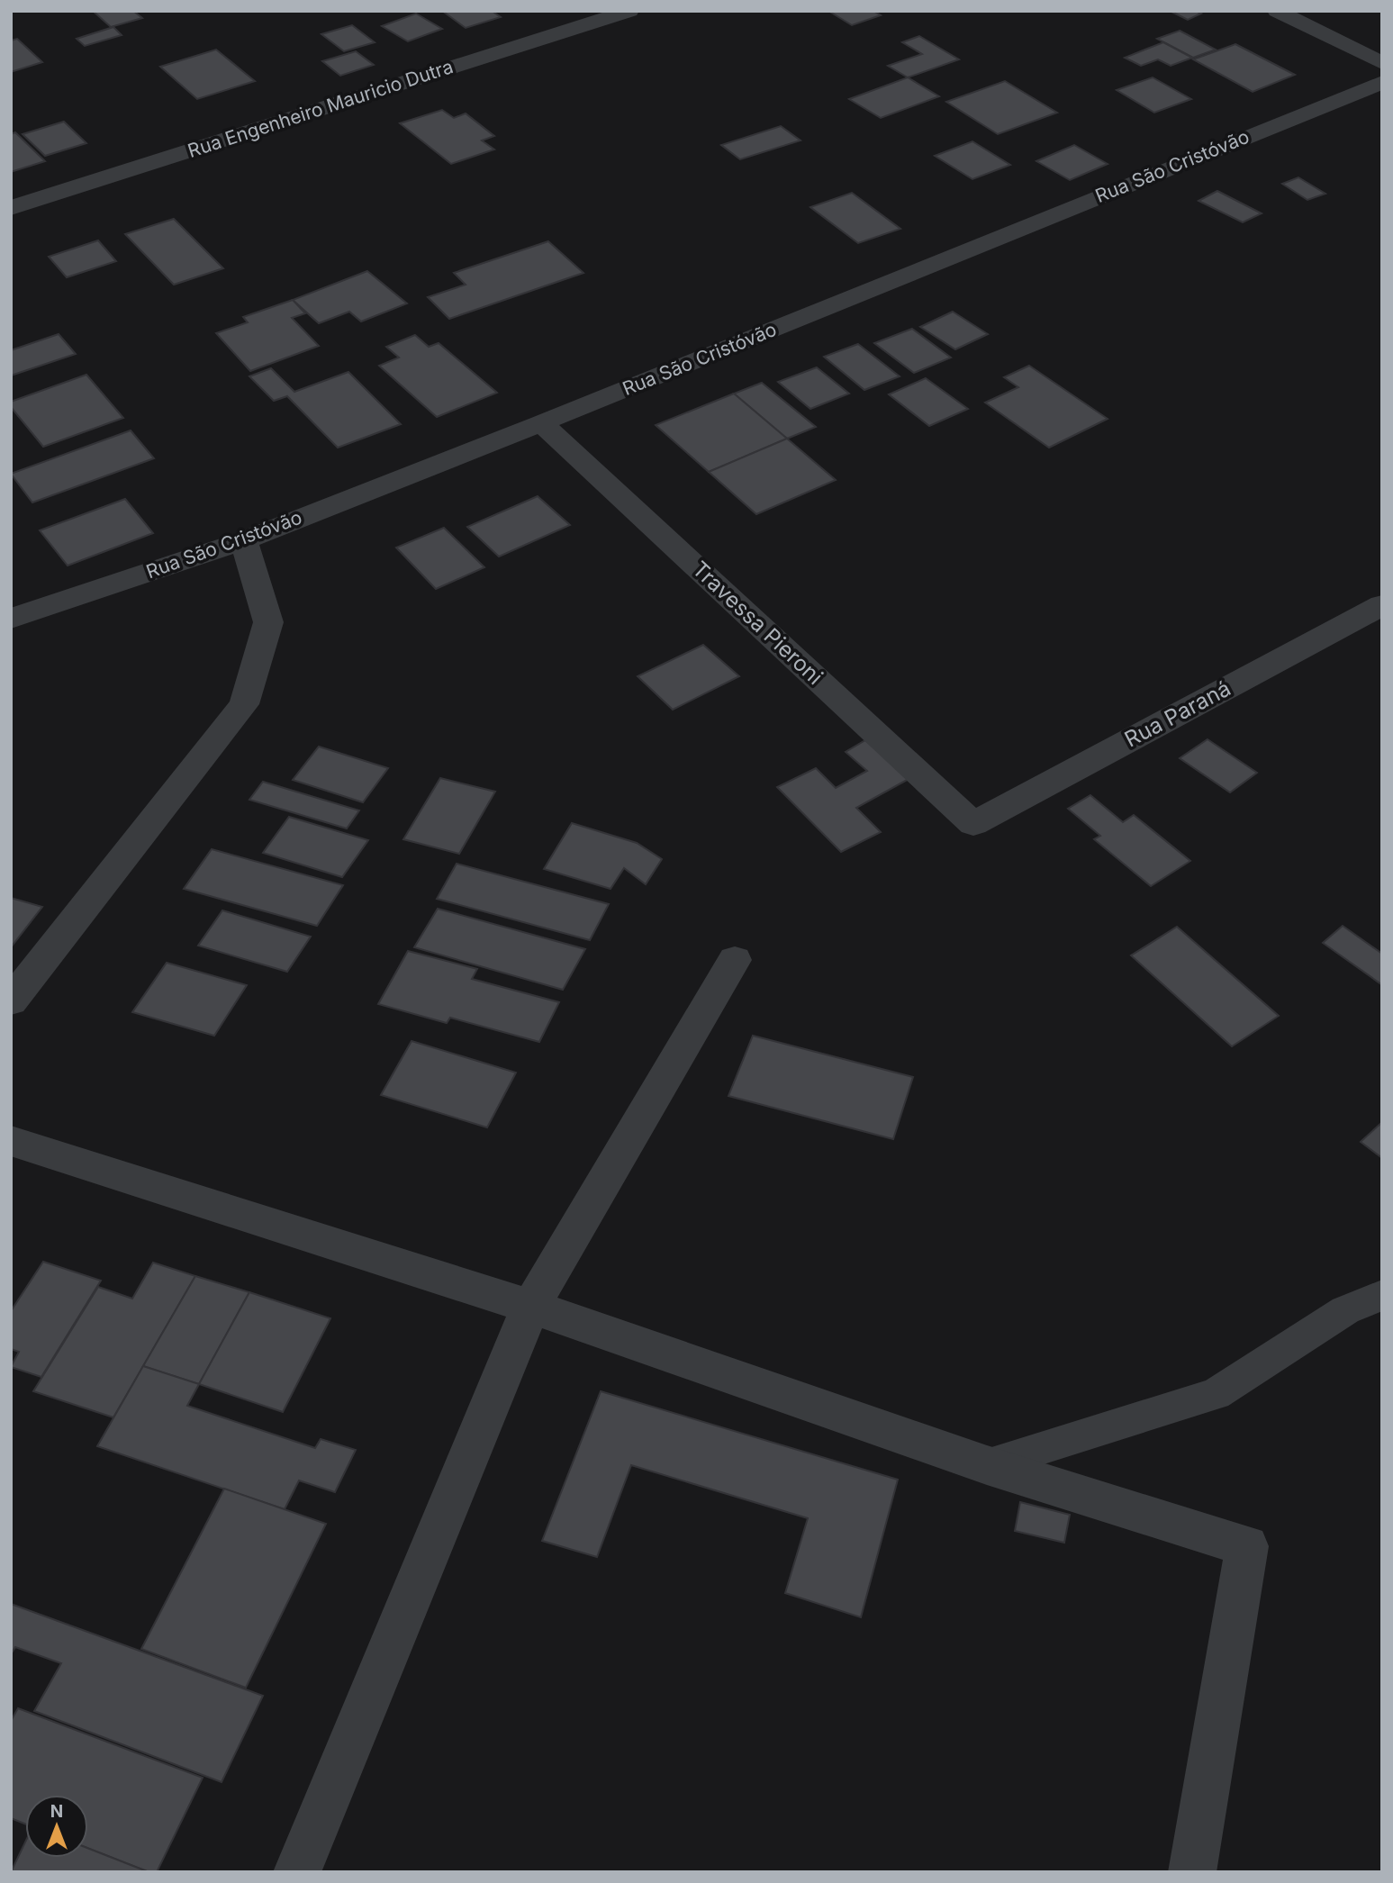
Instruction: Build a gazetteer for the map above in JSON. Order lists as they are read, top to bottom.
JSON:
{
  "streets": {
    "street": [
      "Rua Engenheiro Mauricio Dutra",
      "Rua São Cristóvão",
      "Travessa Pieroni",
      "Rua Paraná"
    ]
  },
  "crossings": [
    ["Rua São Cristóvão", "Travessa Pieroni"],
    ["Travessa Pieroni", "Rua Paraná"]
  ],
  "north": "top"
}
